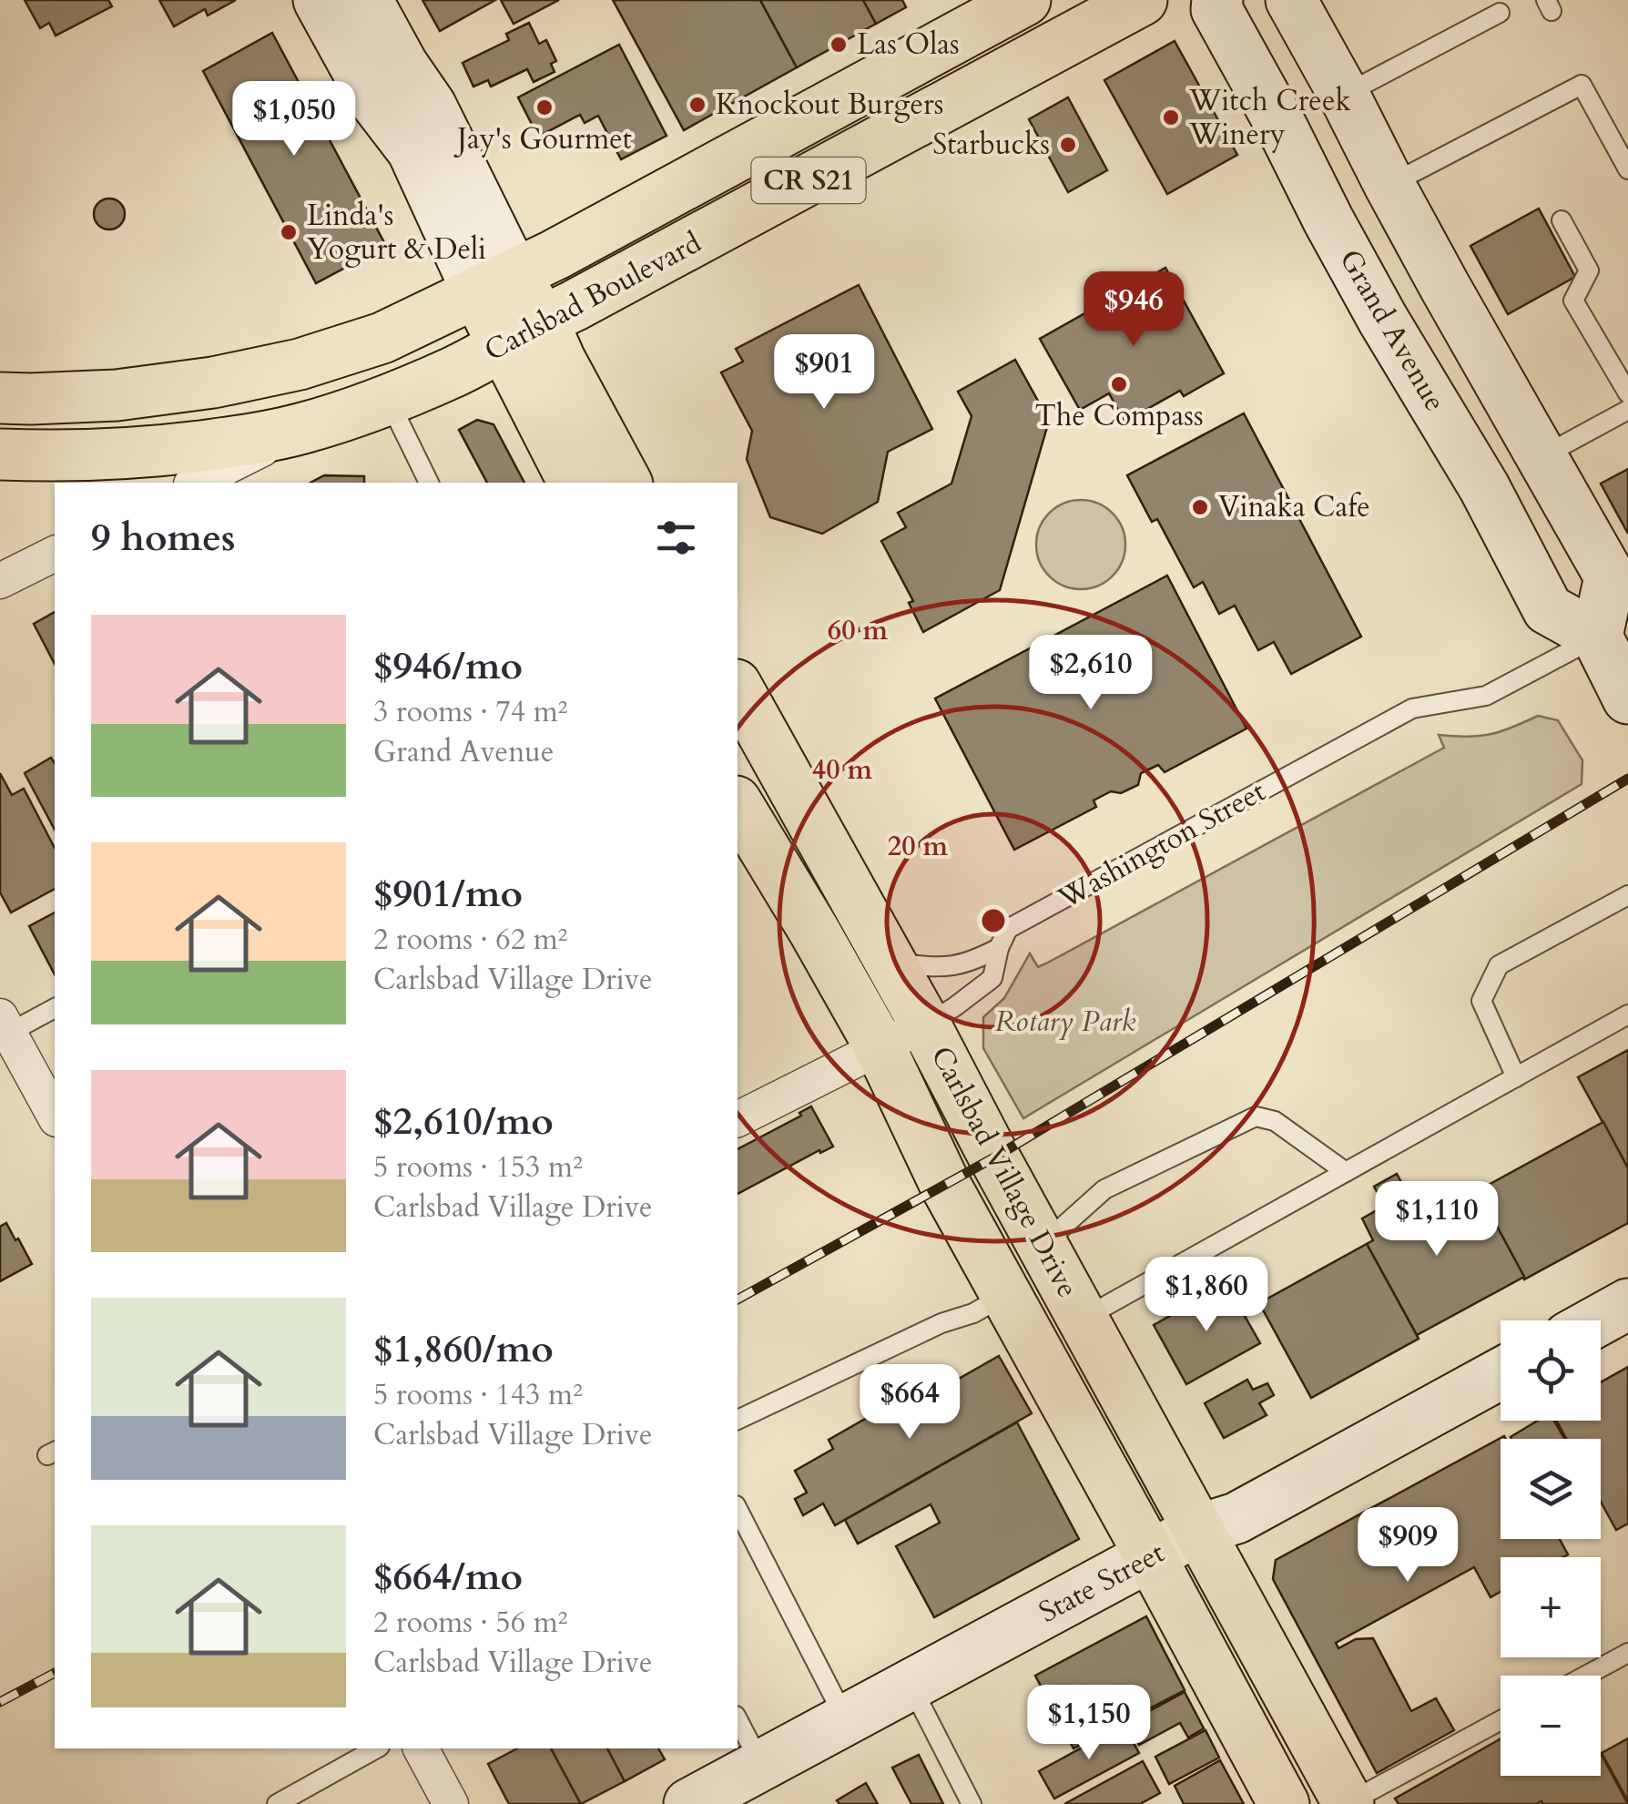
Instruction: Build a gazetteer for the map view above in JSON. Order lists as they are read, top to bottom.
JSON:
{
  "streets": {
    "main road": [
      "CR S21",
      "Carlsbad Boulevard",
      "Grand Avenue",
      "Carlsbad Village Drive",
      "State Street"
    ],
    "street": ["Washington Street"]
  },
  "crossings": [
    ["Grand Avenue", "Washington Street"],
    ["Washington Street", "Carlsbad Village Drive"],
    ["Carlsbad Village Drive", "State Street"]
  ],
  "parks": ["Rotary Park"],
  "places": [
    "Las Olas",
    "Knockout Burgers",
    "Jay's Gourmet",
    "Witch Creek Winery",
    "Starbucks",
    "Linda's Yogurt & Deli",
    "The Compass",
    "Vinaka Cafe"
  ],
  "page": {
    "price": [
      "$1,050",
      "$946",
      "$901",
      "$2,610",
      "$1,110",
      "$1,860",
      "$664",
      "$909",
      "$1,150"
    ],
    "heading": "9 homes",
    "list": [
      {
        "name": "$946/mo",
        "note": "3 rooms · 74 m² · Grand Avenue"
      },
      {
        "name": "$901/mo",
        "note": "2 rooms · 62 m² · Carlsbad Village Drive"
      },
      {
        "name": "$2,610/mo",
        "note": "5 rooms · 153 m² · Carlsbad Village Drive"
      },
      {
        "name": "$1,860/mo",
        "note": "5 rooms · 143 m² · Carlsbad Village Drive"
      },
      {
        "name": "$664/mo",
        "note": "2 rooms · 56 m² · Carlsbad Village Drive"
      }
    ],
    "map_buttons": ["+", "−"]
  },
  "rings": ["60 m", "40 m", "20 m"]
}
